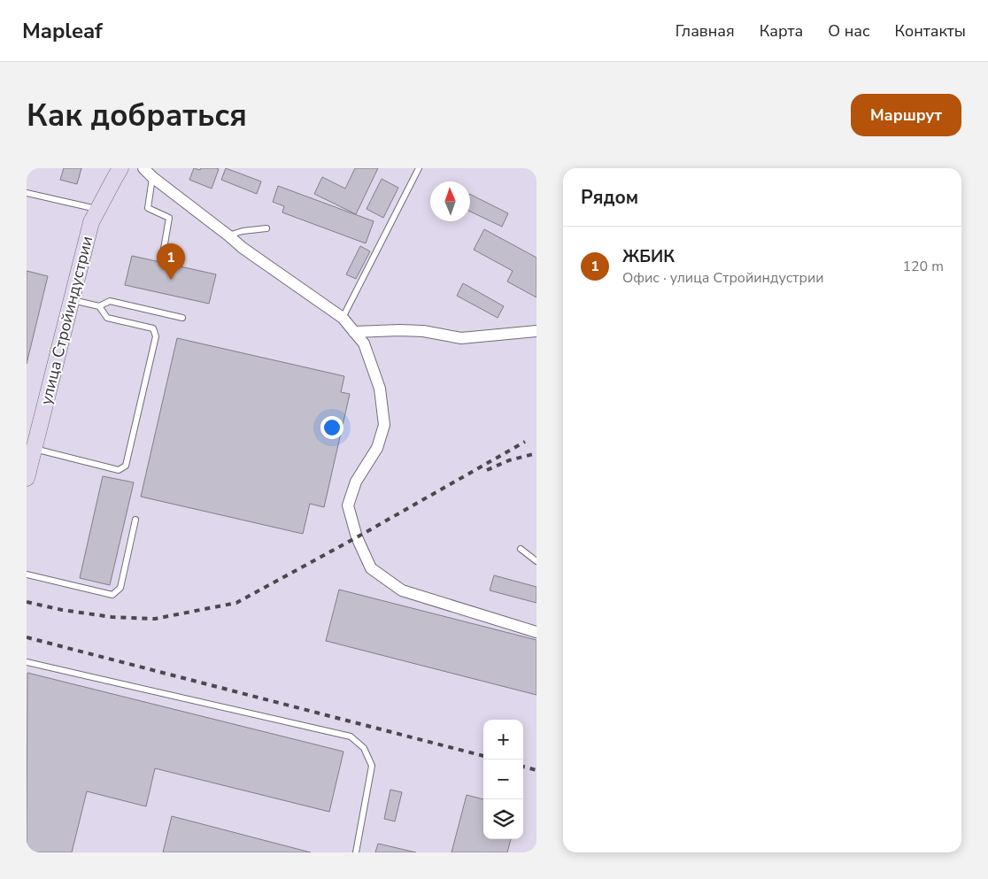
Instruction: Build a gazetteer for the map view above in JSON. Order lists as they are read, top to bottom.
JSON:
{
  "streets": {
    "street": ["улица Стройиндустрии"]
  },
  "north": "top",
  "page": {
    "header": "Mapleaf",
    "nav": [
      "Главная",
      "Карта",
      "О нас",
      "Контакты"
    ],
    "buttons": "Маршрут",
    "title": "Как добраться",
    "heading": "Рядом",
    "list": [
      {
        "mark": "1",
        "name": "ЖБИК",
        "note": "Офис · улица Стройиндустрии",
        "value": "120 m"
      }
    ],
    "pins": "1",
    "map_buttons": ["+", "−"]
  }
}
